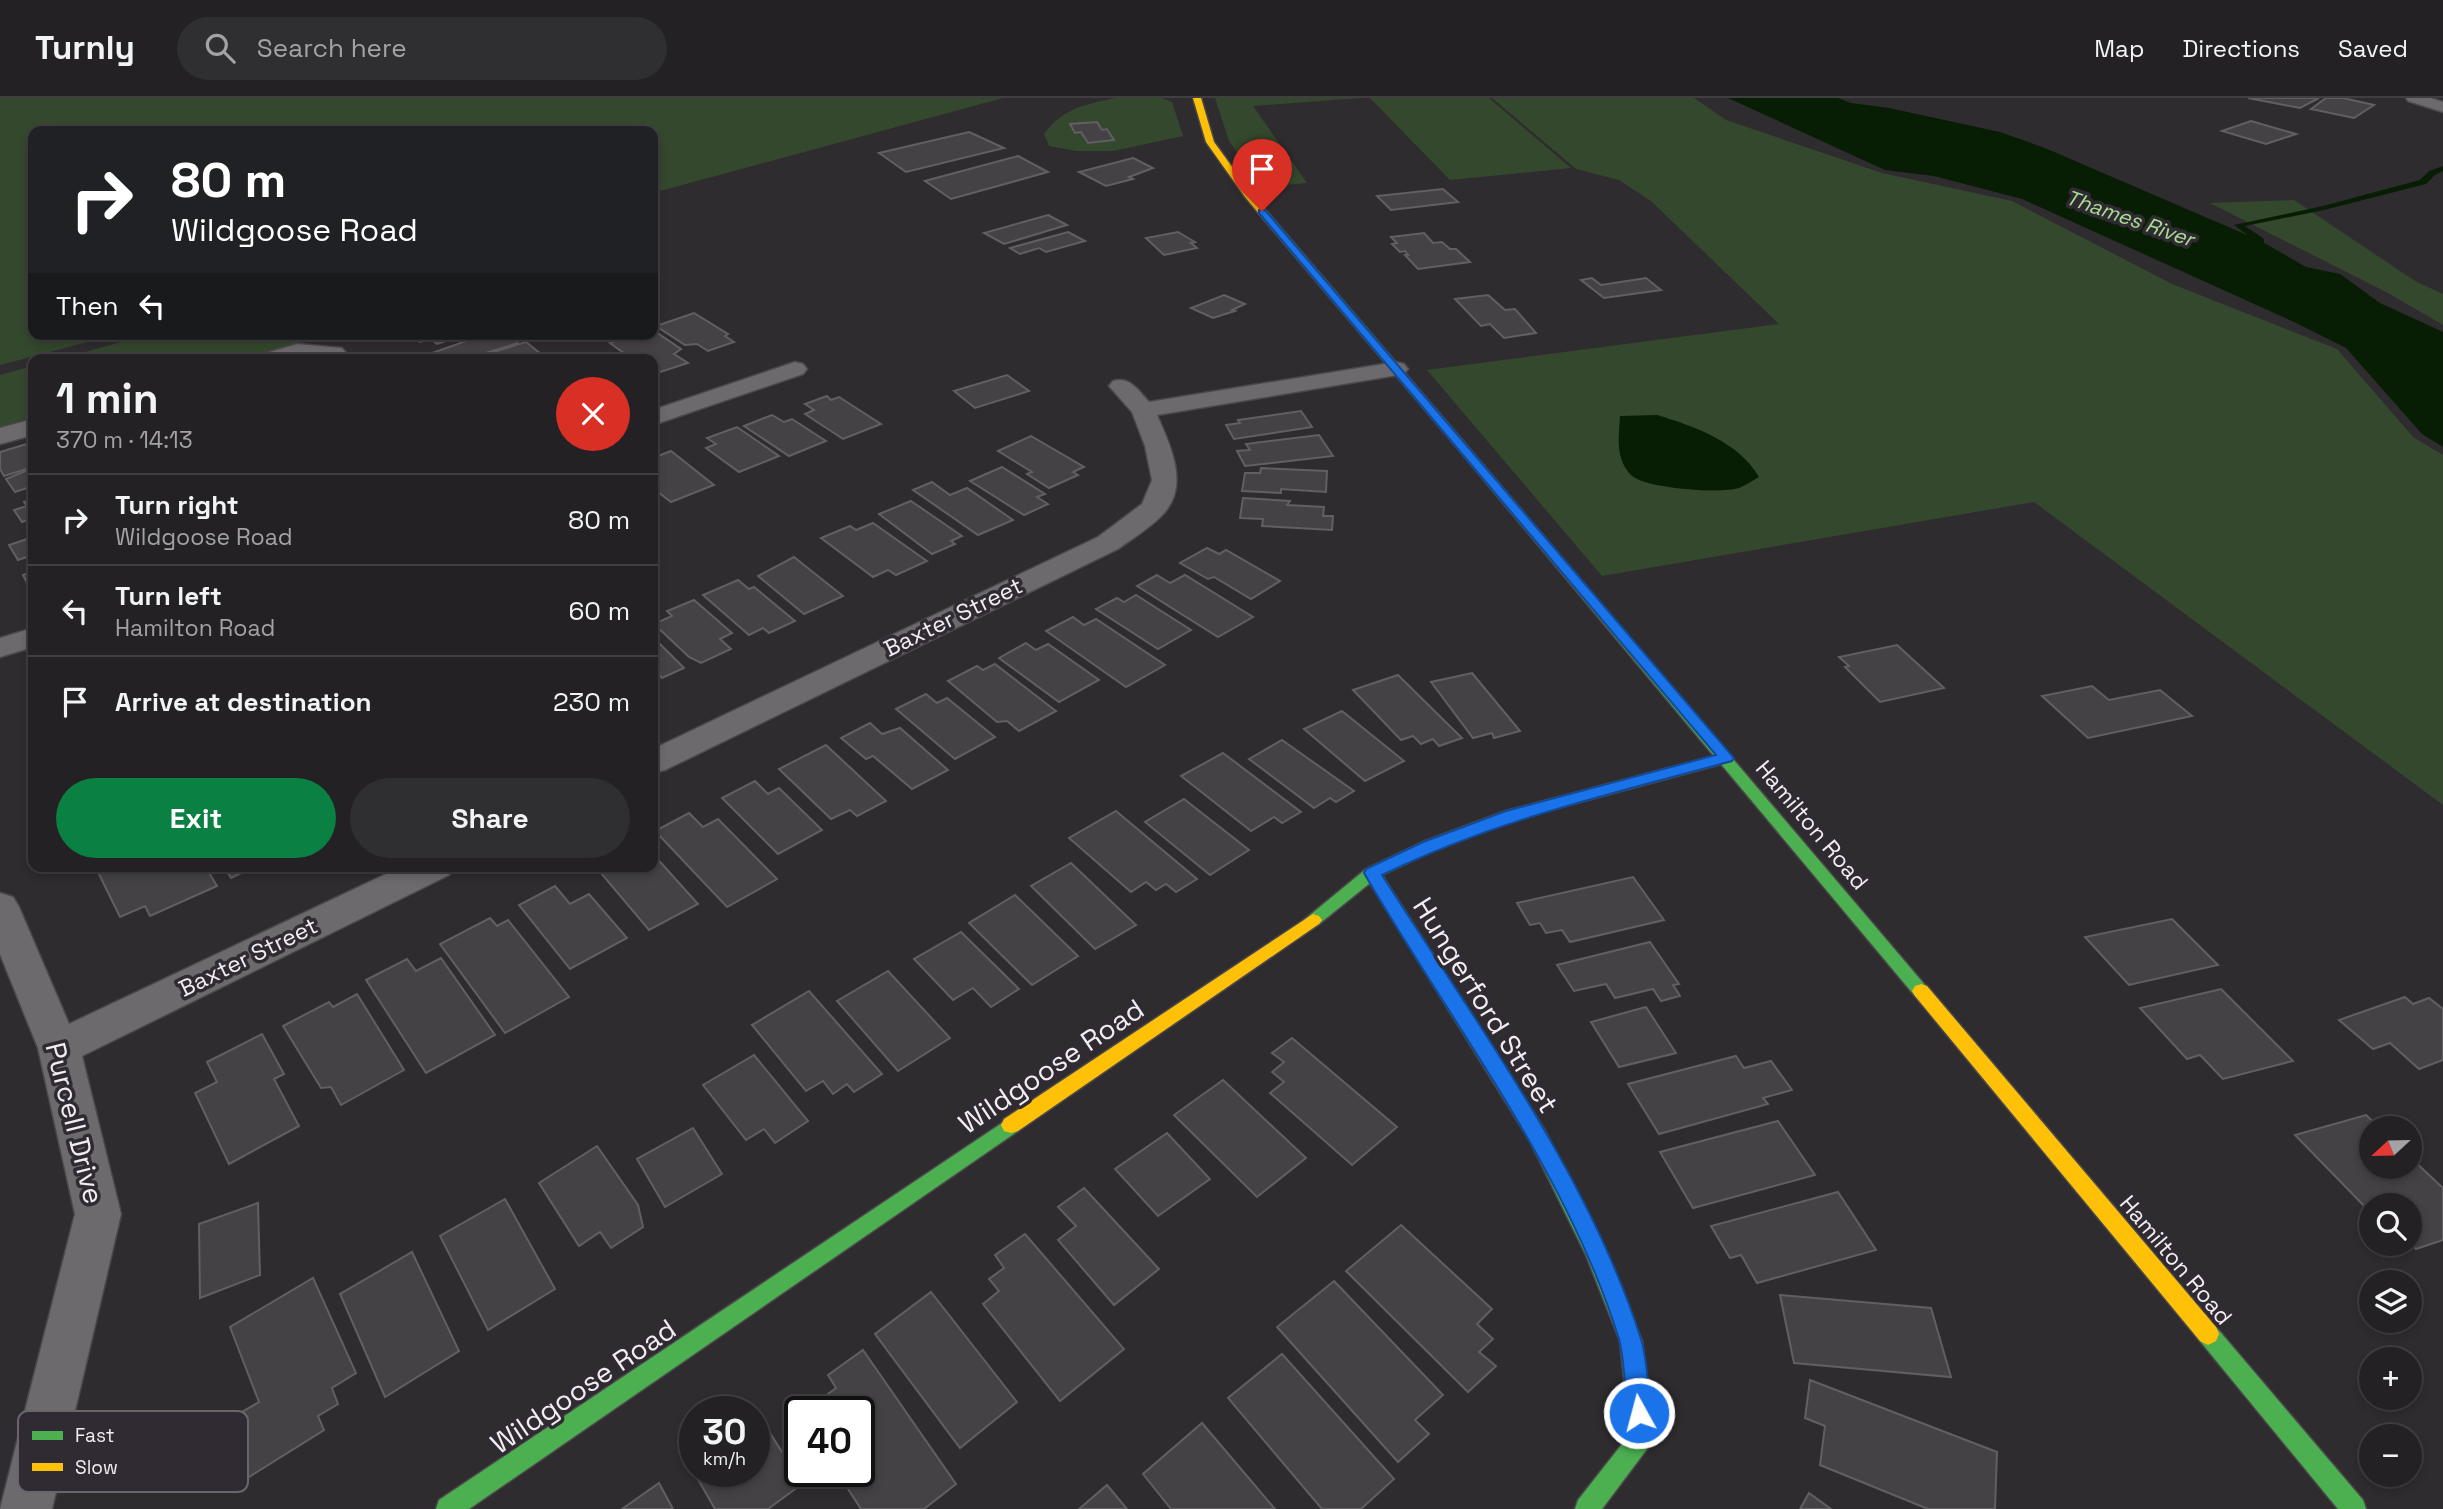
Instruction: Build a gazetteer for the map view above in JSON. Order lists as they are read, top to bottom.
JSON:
{
  "streets": {
    "main road": ["Hamilton Road", "Hungerford Street", "Wildgoose Road"],
    "street": ["Baxter Street", "Purcell Drive"]
  },
  "crossings": [
    ["Baxter Street", "Purcell Drive"],
    ["Hamilton Road", "Wildgoose Road"],
    ["Hungerford Street", "Wildgoose Road"]
  ],
  "water": ["Thames River"],
  "legend": ["Fast", "Slow"],
  "north": "left",
  "page": {
    "header": "Turnly",
    "search": "Search here",
    "nav": ["Map", "Directions", "Saved"],
    "turn": ["80 m", "Wildgoose Road"],
    "then": "Then",
    "heading": ["1 min", "370 m · 14:13"],
    "list": [
      {
        "name": "Turn right",
        "note": "Wildgoose Road",
        "value": "80 m"
      },
      {
        "name": "Turn left",
        "note": "Hamilton Road",
        "value": "60 m"
      },
      {
        "name": "Arrive at destination",
        "value": "230 m"
      }
    ],
    "buttons": ["Exit", "Share"],
    "map_buttons": ["+", "−"],
    "speed": "30 km/h",
    "limit": "40"
  }
}
